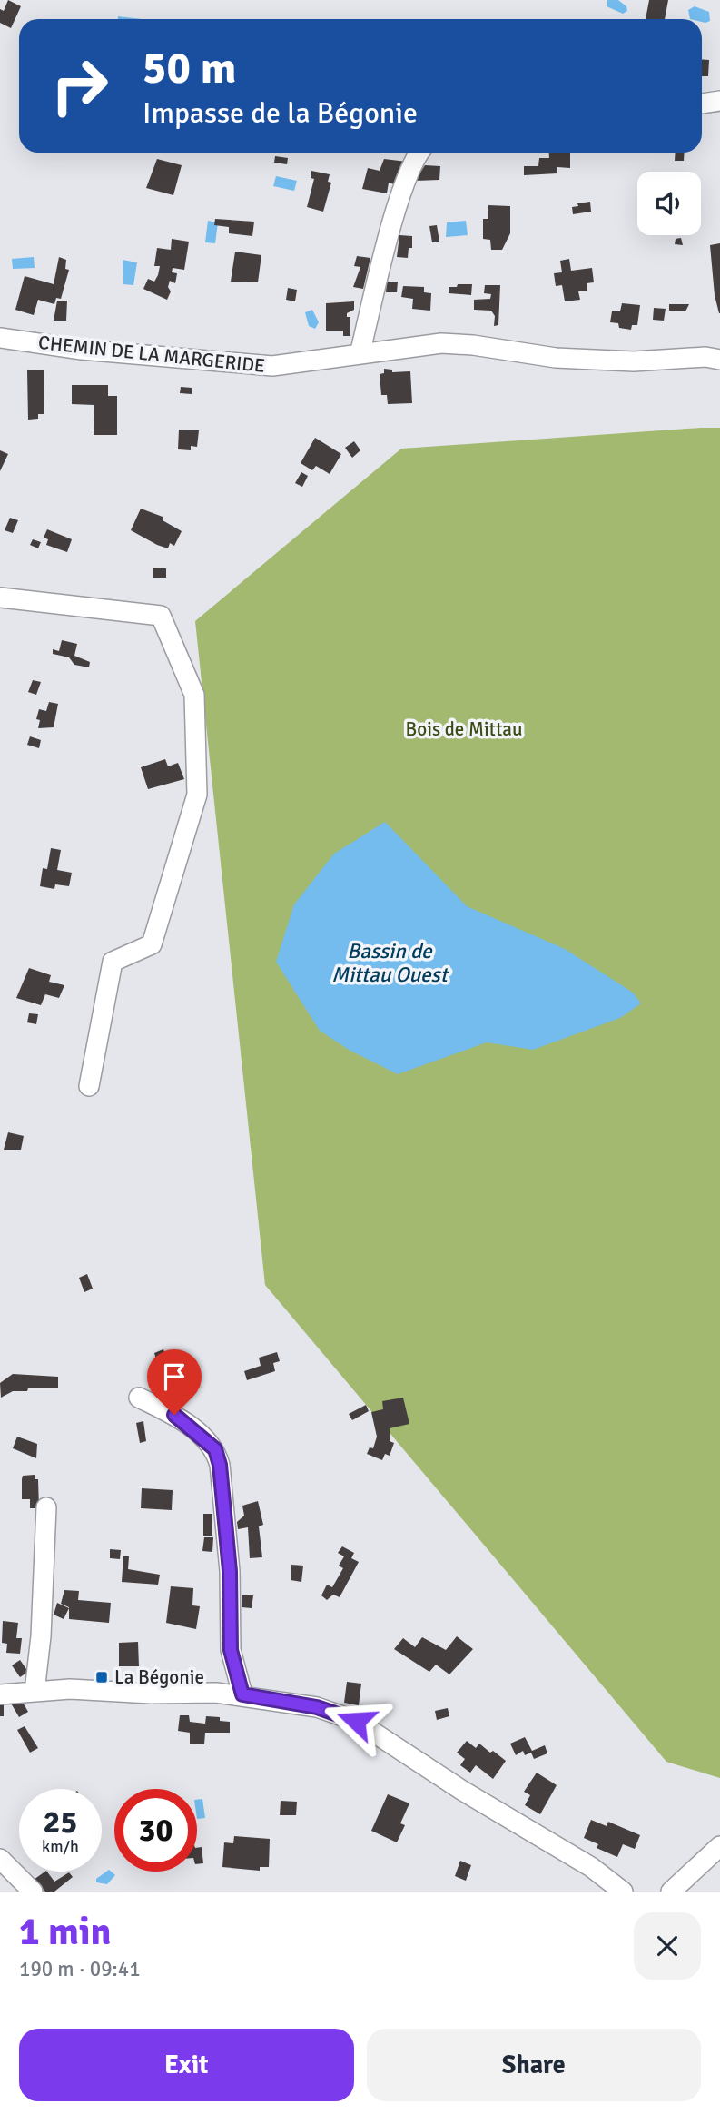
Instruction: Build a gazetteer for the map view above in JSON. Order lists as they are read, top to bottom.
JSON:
{
  "streets": {
    "street": ["CHEMIN DE LA MARGERIDE"]
  },
  "water": ["Bassin de Mittau Ouest"],
  "parks": ["Bois de Mittau"],
  "places": {
    "transit": ["La Bégonie"]
  },
  "page": {
    "turn": ["50 m", "Impasse de la Bégonie"],
    "speed": "25 km/h",
    "limit": "30",
    "heading": ["1 min", "190 m · 09:41"],
    "buttons": ["Exit", "Share"]
  }
}
